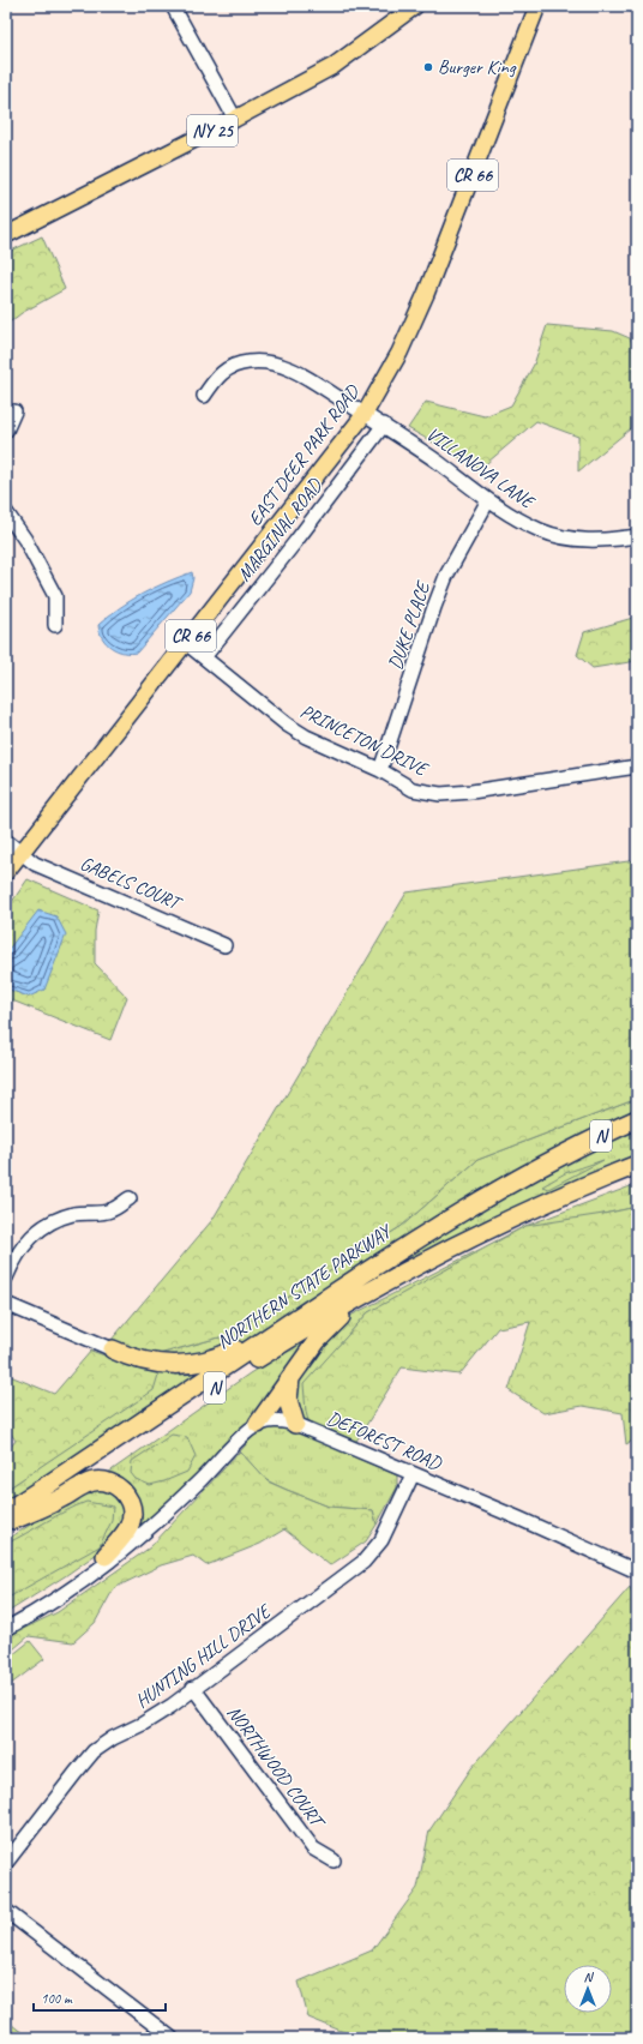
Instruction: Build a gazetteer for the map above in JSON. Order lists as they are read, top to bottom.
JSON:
{
  "streets": {
    "highway": ["N", "NORTHERN STATE PARKWAY"],
    "main road": ["NY 25", "CR 66", "EAST DEER PARK ROAD"],
    "street": [
      "VILLANOVA LANE",
      "MARGINAL ROAD",
      "DUKE PLACE",
      "PRINCETON DRIVE",
      "GABELS COURT",
      "DEFOREST ROAD",
      "HUNTING HILL DRIVE",
      "NORTHWOOD COURT"
    ]
  },
  "crossings": [
    ["EAST DEER PARK ROAD", "VILLANOVA LANE"],
    ["EAST DEER PARK ROAD", "PRINCETON DRIVE"],
    ["EAST DEER PARK ROAD", "GABELS COURT"],
    ["VILLANOVA LANE", "MARGINAL ROAD"],
    ["VILLANOVA LANE", "DUKE PLACE"],
    ["MARGINAL ROAD", "PRINCETON DRIVE"],
    ["DUKE PLACE", "PRINCETON DRIVE"],
    ["DEFOREST ROAD", "HUNTING HILL DRIVE"],
    ["HUNTING HILL DRIVE", "NORTHWOOD COURT"]
  ],
  "places": ["Burger King"],
  "scale_bar": "100 m",
  "north": "top"
}
